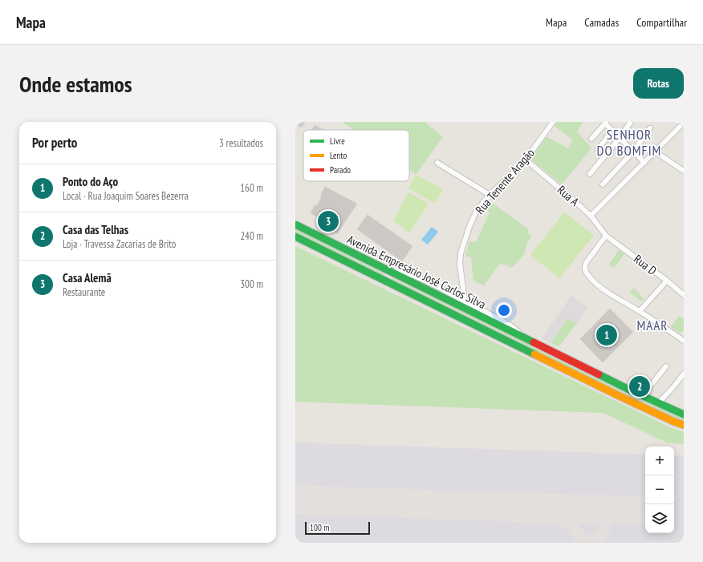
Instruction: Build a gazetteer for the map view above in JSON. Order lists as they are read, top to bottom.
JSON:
{
  "streets": {
    "main road": ["Avenida Empresário José Carlos Silva"],
    "street": ["Rua Tenente Aragão", "Rua A", "Rua D"]
  },
  "crossings": [
    ["Rua Tenente Aragão", "Rua A"],
    ["Rua A", "Rua D"]
  ],
  "districts": ["SENHOR DO BOMFIM", "MAAR"],
  "legend": ["Livre", "Lento", "Parado"],
  "scale_bar": "100 m",
  "page": {
    "header": "Mapa",
    "nav": ["Mapa", "Camadas", "Compartilhar"],
    "buttons": "Rotas",
    "title": "Onde estamos",
    "heading": ["Por perto", "3 resultados"],
    "list": [
      {
        "mark": "1",
        "name": "Ponto do Aço",
        "note": "Local · Rua Joaquim Soares Bezerra",
        "value": "160 m"
      },
      {
        "mark": "2",
        "name": "Casa das Telhas",
        "note": "Loja · Travessa Zacarias de Brito",
        "value": "240 m"
      },
      {
        "mark": "3",
        "name": "Casa Alemã",
        "note": "Restaurante",
        "value": "300 m"
      }
    ],
    "pins": ["3", "1", "2"],
    "map_buttons": ["+", "−"],
    "scale": "100 m"
  }
}
